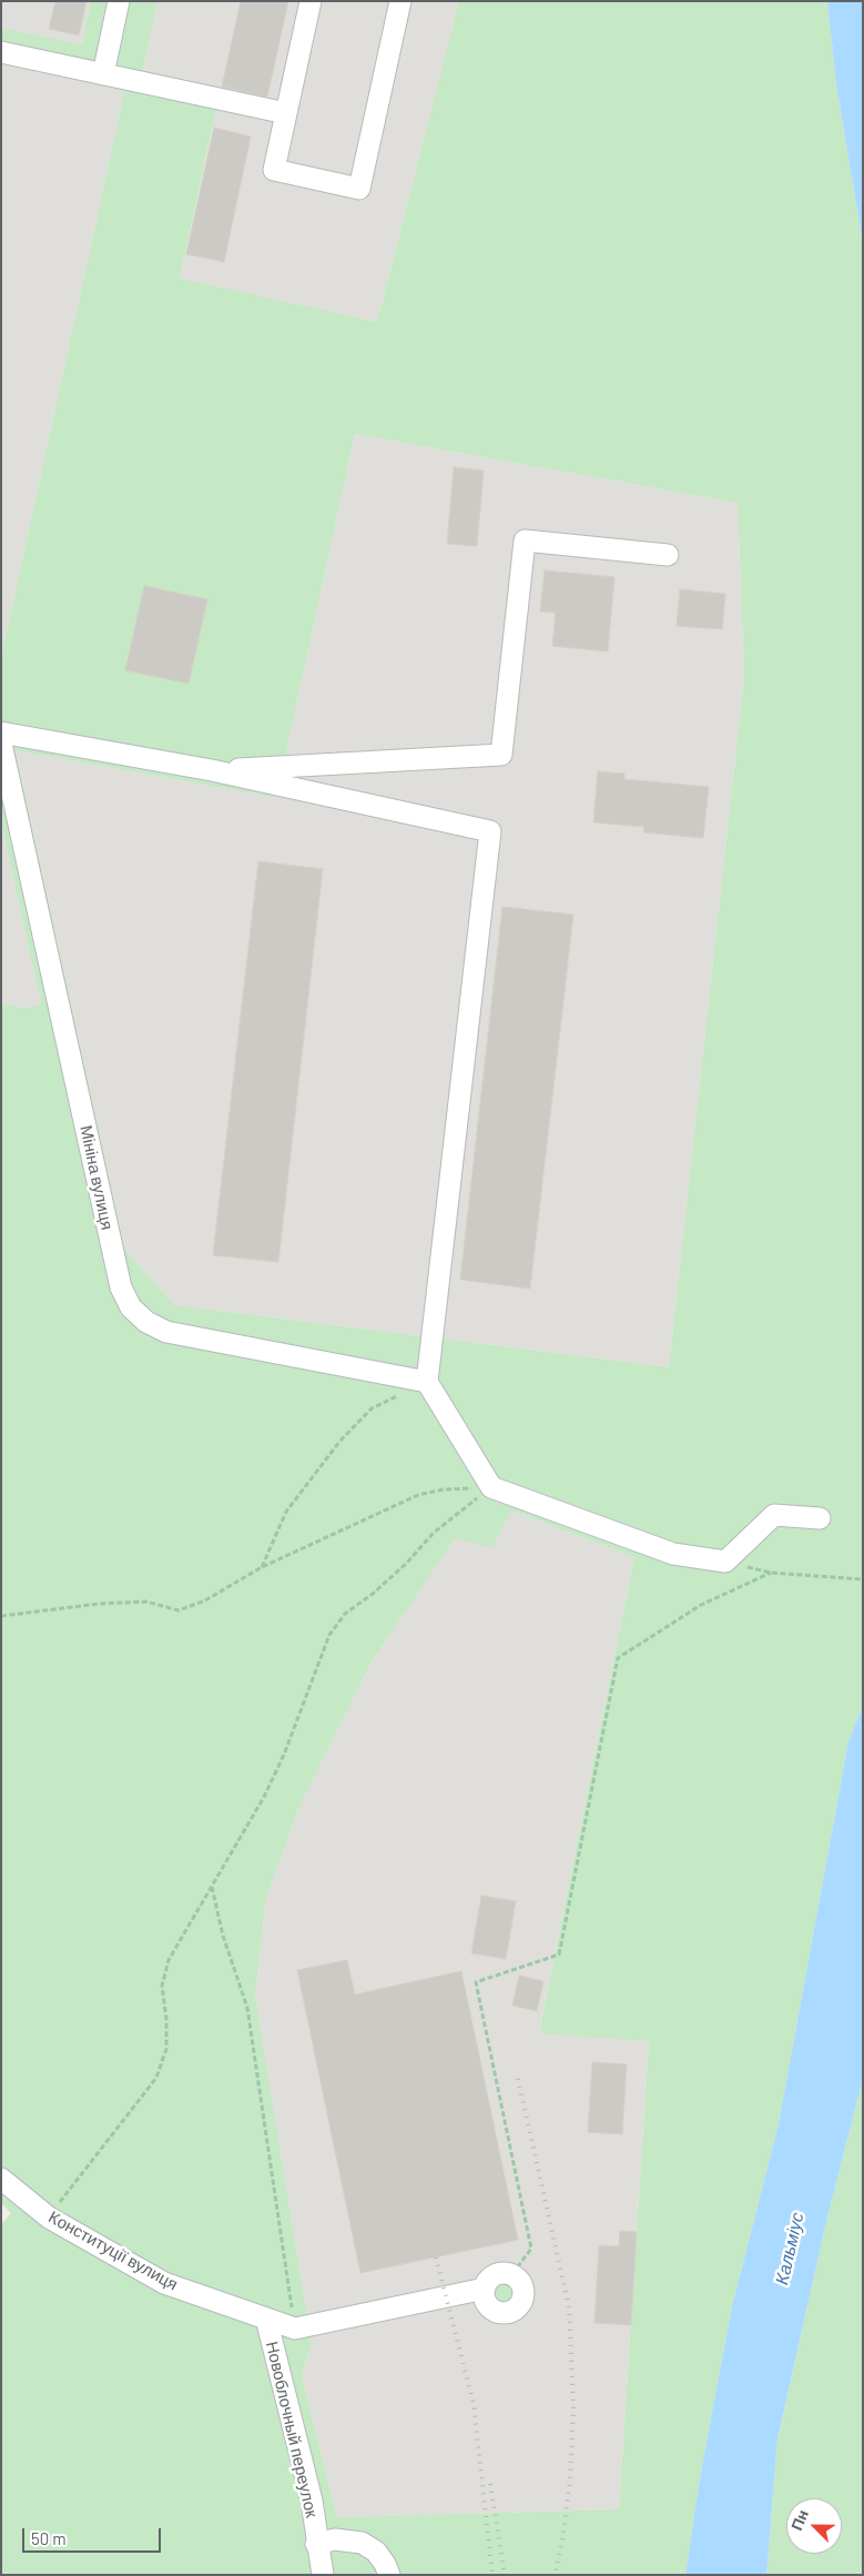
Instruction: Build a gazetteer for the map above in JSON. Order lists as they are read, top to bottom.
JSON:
{
  "streets": {
    "street": ["Мініна вулиця", "Конституції вулиця", "Новоблочный переулок"]
  },
  "crossings": [
    ["Конституції вулиця", "Новоблочный переулок"]
  ],
  "water": ["Кальміус"],
  "scale_bar": "50 m",
  "north": "top left"
}
